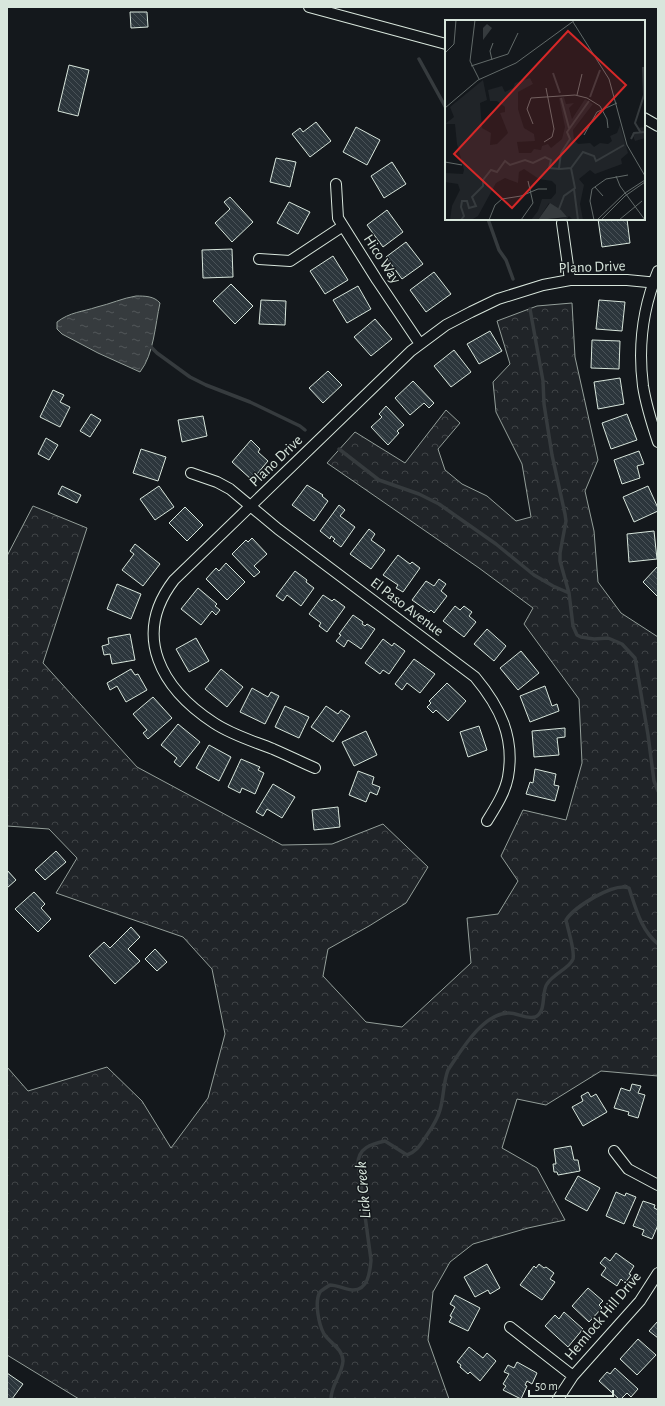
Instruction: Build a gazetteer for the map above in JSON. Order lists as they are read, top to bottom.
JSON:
{
  "streets": {
    "street": [
      "Hico Way",
      "Plano Drive",
      "El Paso Avenue",
      "Hemlock Hill Drive"
    ]
  },
  "crossings": [
    ["Hico Way", "Plano Drive"],
    ["Plano Drive", "El Paso Avenue"]
  ],
  "water": ["Lick Creek"],
  "scale_bar": "50 m"
}
